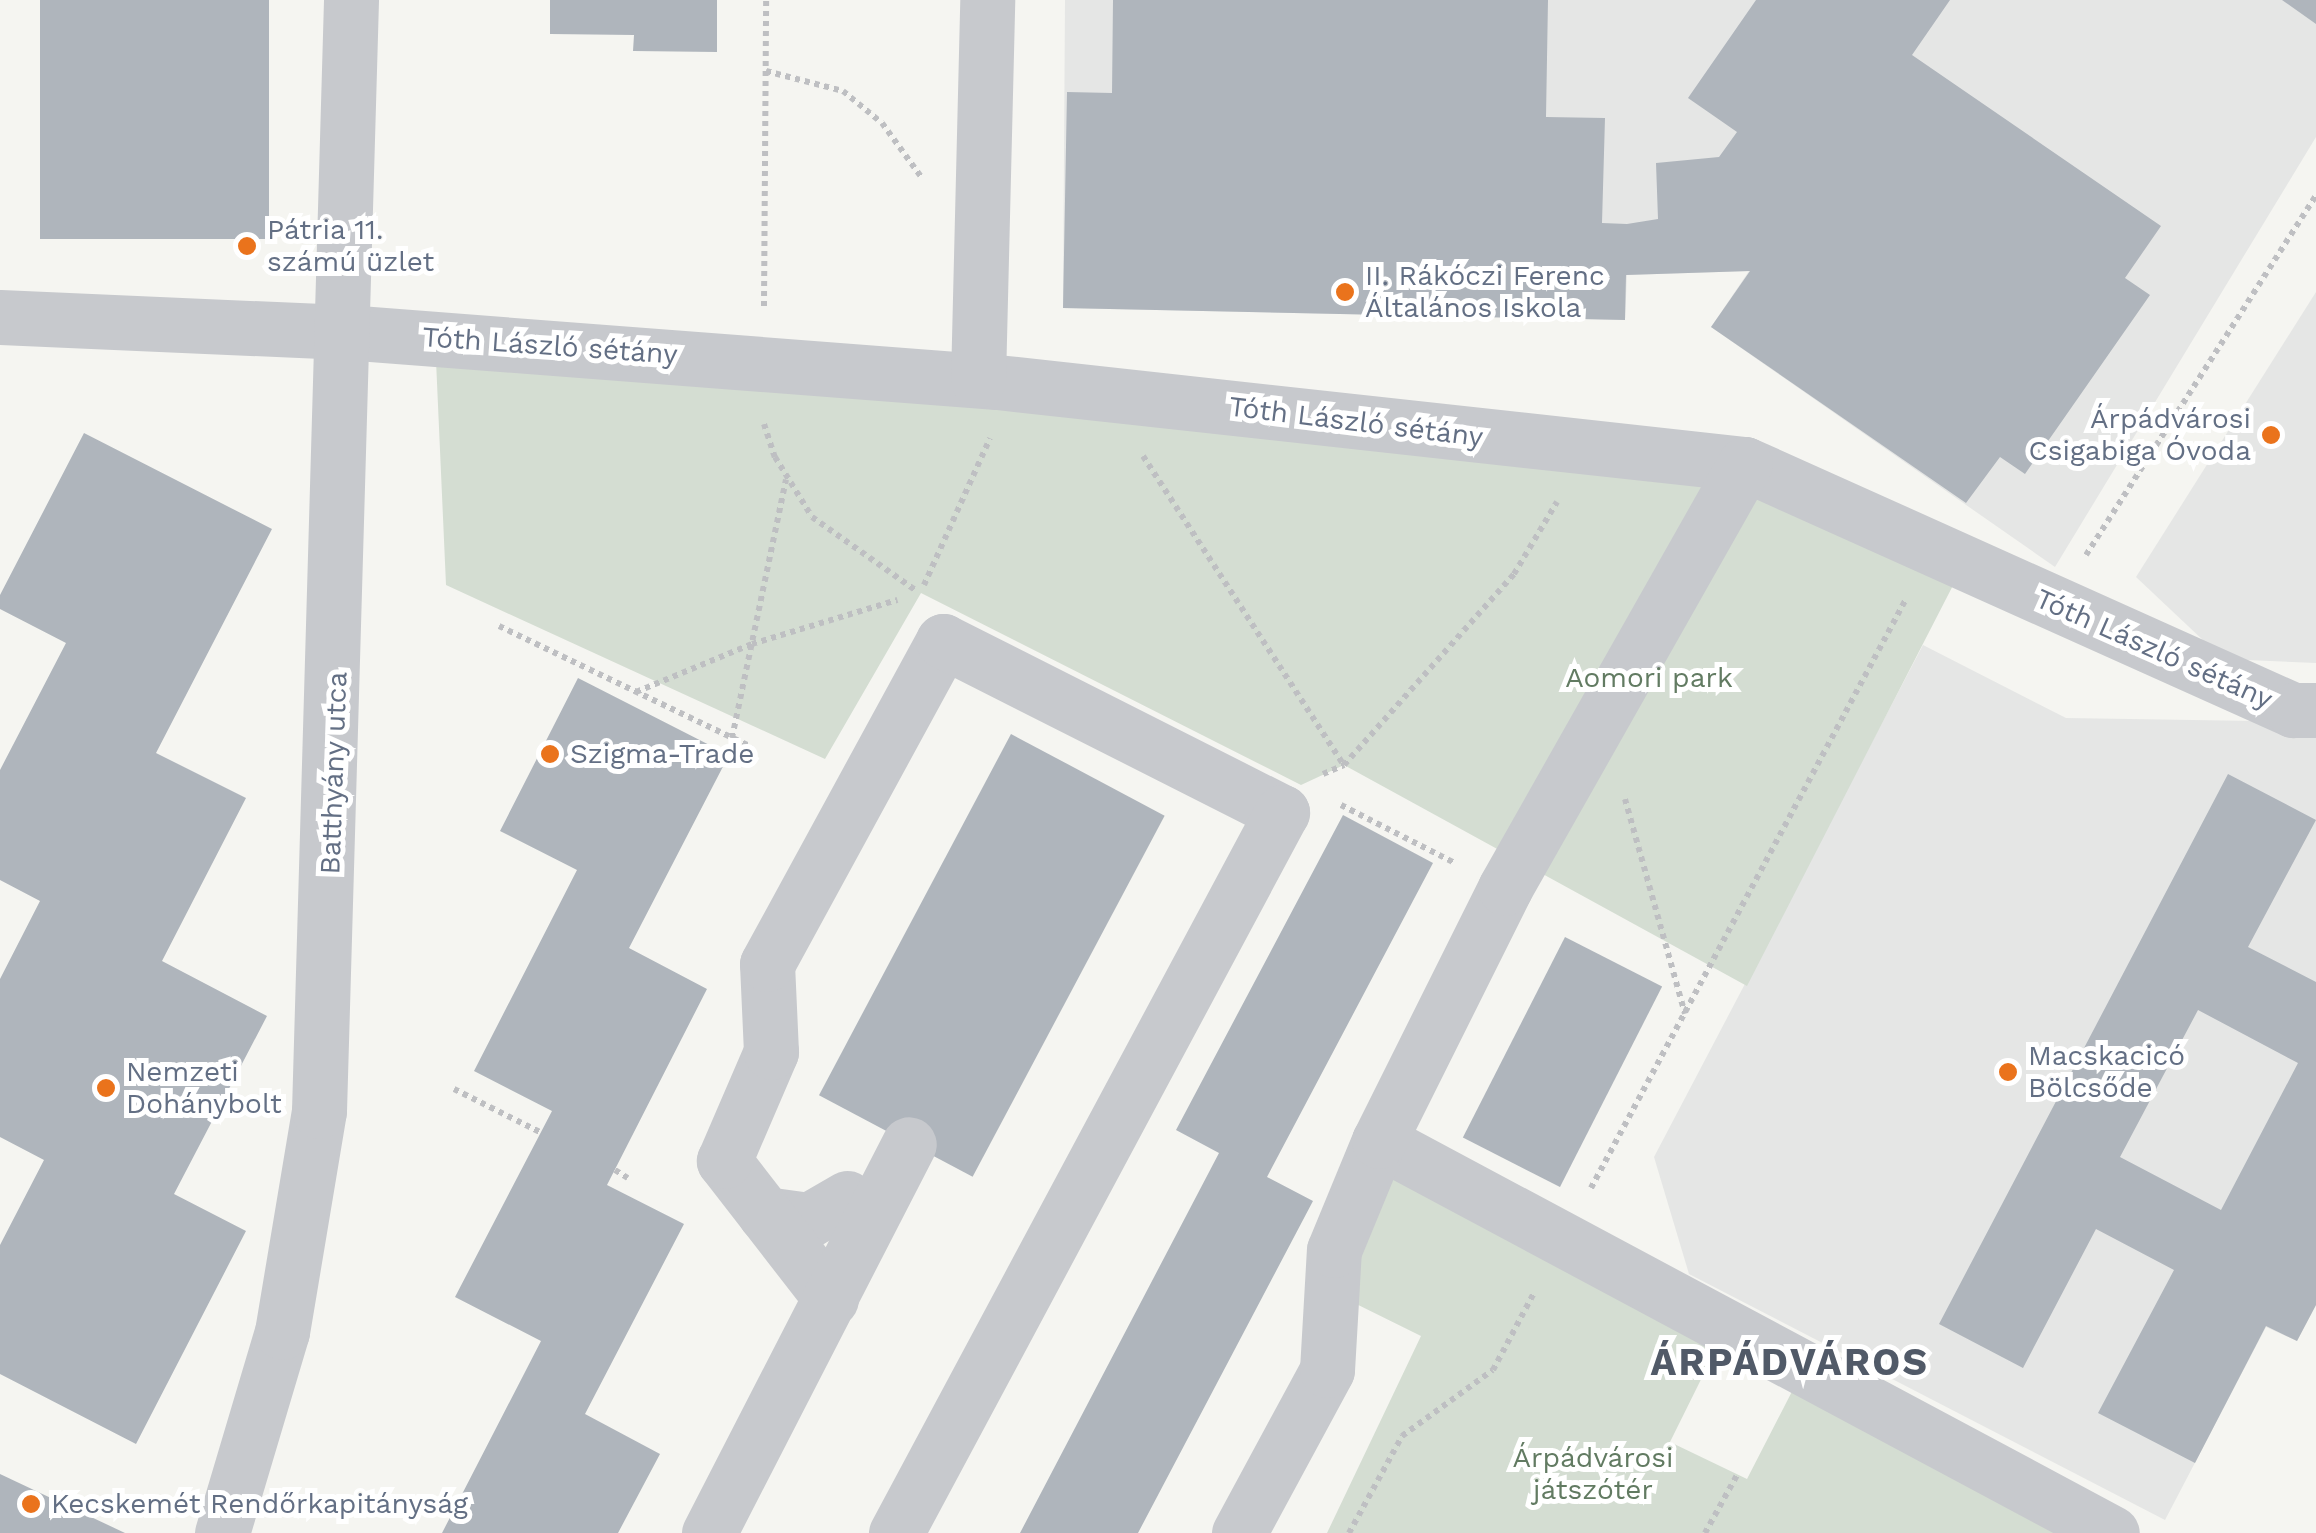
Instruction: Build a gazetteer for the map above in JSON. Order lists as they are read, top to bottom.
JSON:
{
  "streets": {
    "street": ["Tóth László sétány", "Batthyány utca"]
  },
  "crossings": [
    ["Tóth László sétány", "Batthyány utca"]
  ],
  "districts": ["ÁRPÁDVÁROS"],
  "parks": ["Aomori park", "Árpádvárosi játszótér"],
  "places": [
    "Pátria 11. számú üzlet",
    "II. Rákóczi Ferenc Általános Iskola",
    "Árpádvárosi Csigabiga Óvoda",
    "Szigma-Trade",
    "Macskacicó Bölcsőde",
    "Nemzeti Dohánybolt",
    "Kecskemét Rendőrkapitányság"
  ]
}
